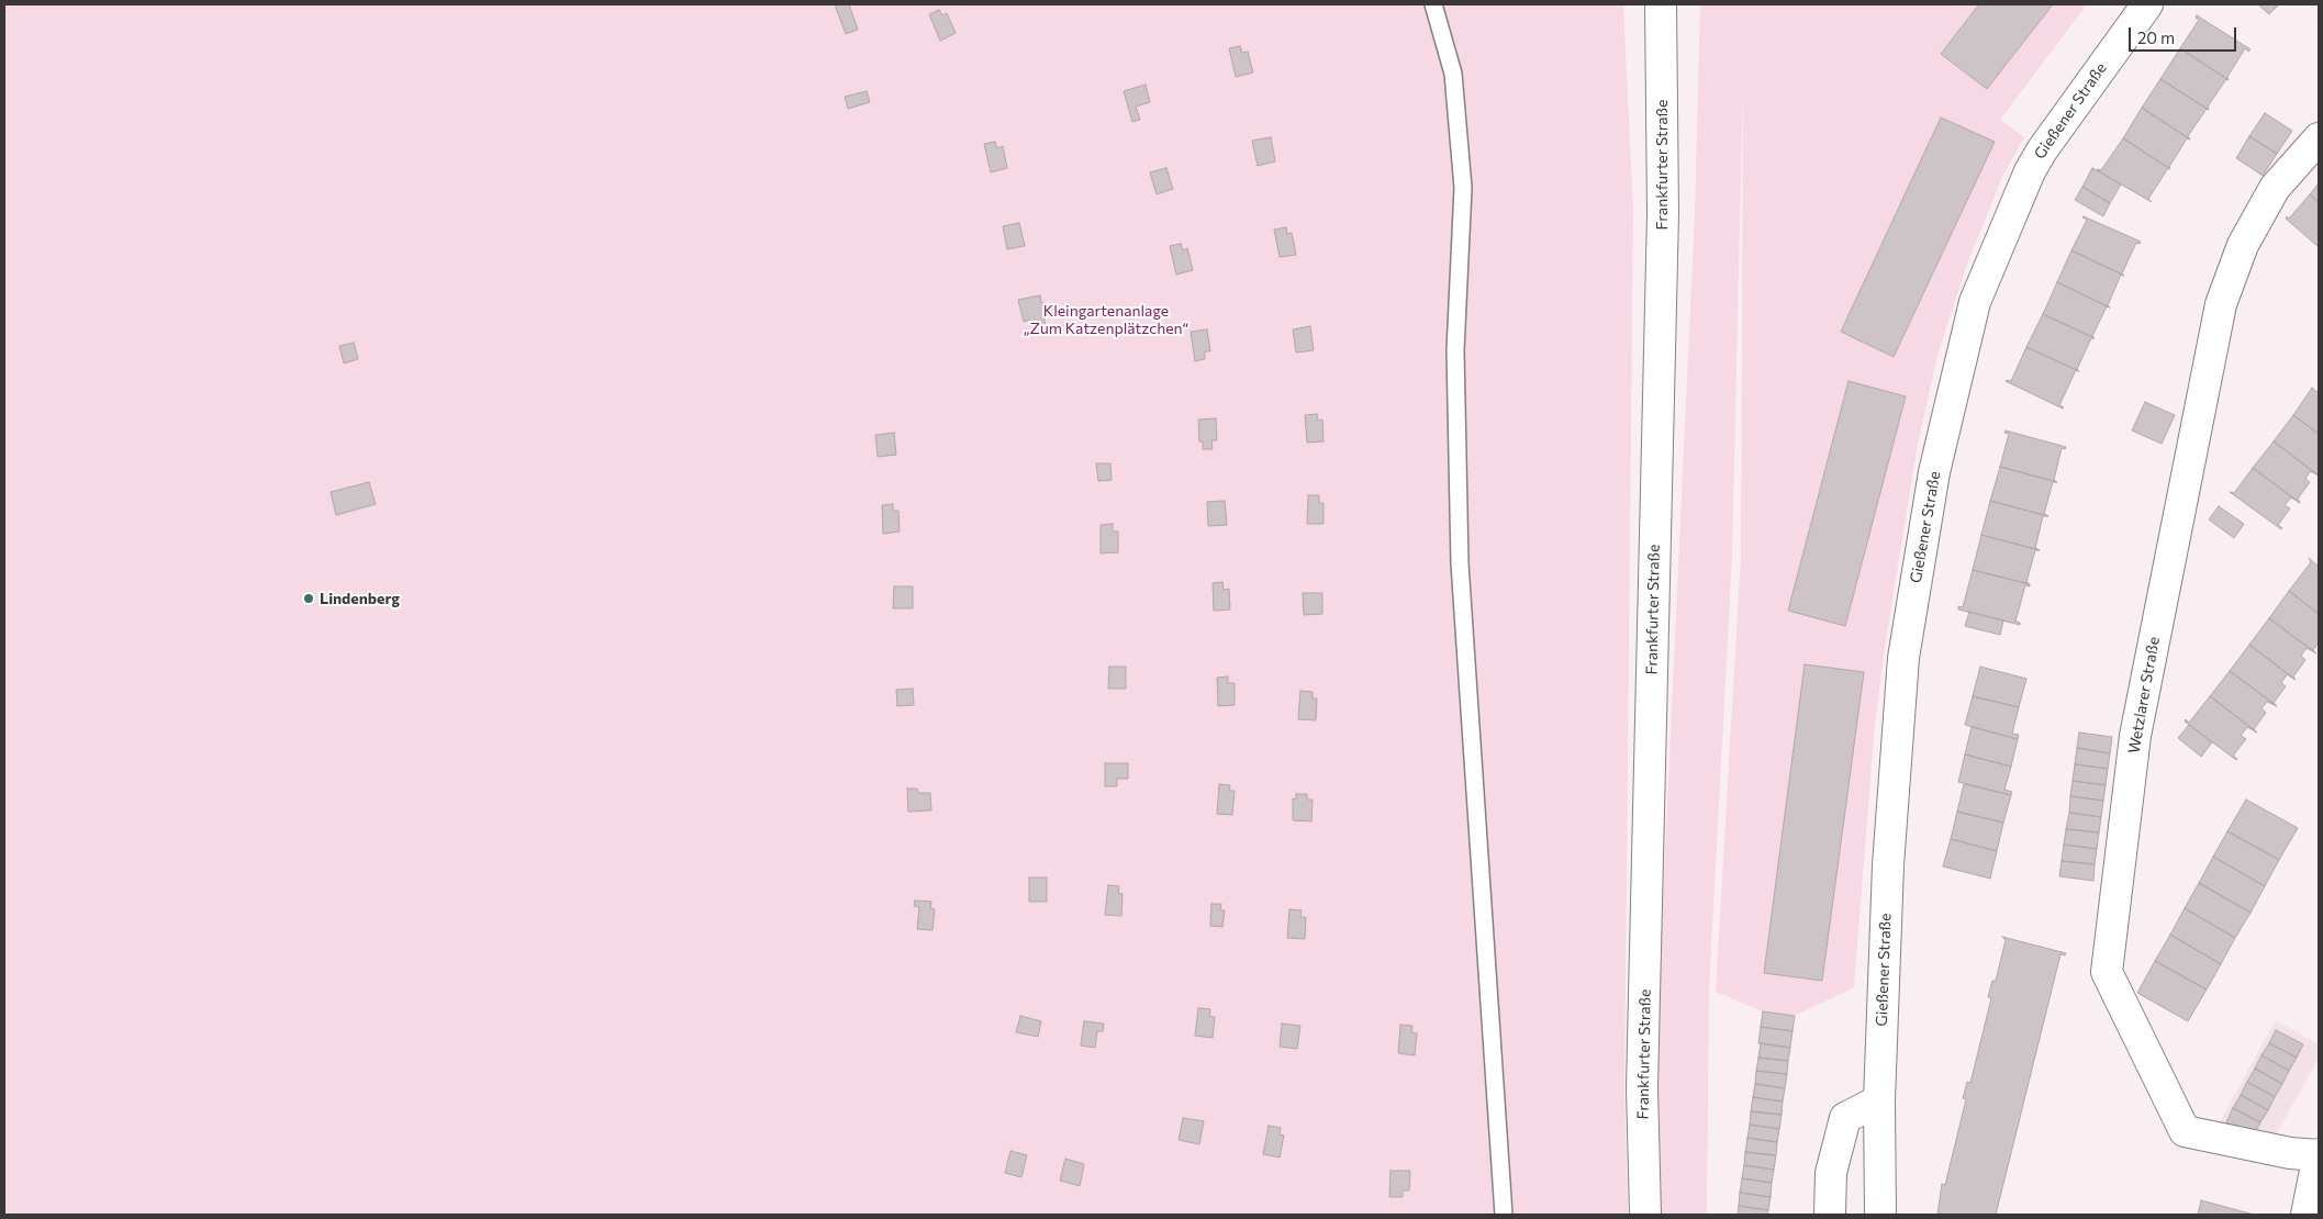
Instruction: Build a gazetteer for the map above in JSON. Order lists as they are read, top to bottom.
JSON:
{
  "streets": {
    "street": ["Gießener Straße", "Frankfurter Straße", "Wetzlarer Straße"]
  },
  "parks": ["Kleingartenanlage „Zum Katzenplätzchen“"],
  "places": ["Lindenberg"],
  "scale_bar": "20 m"
}
